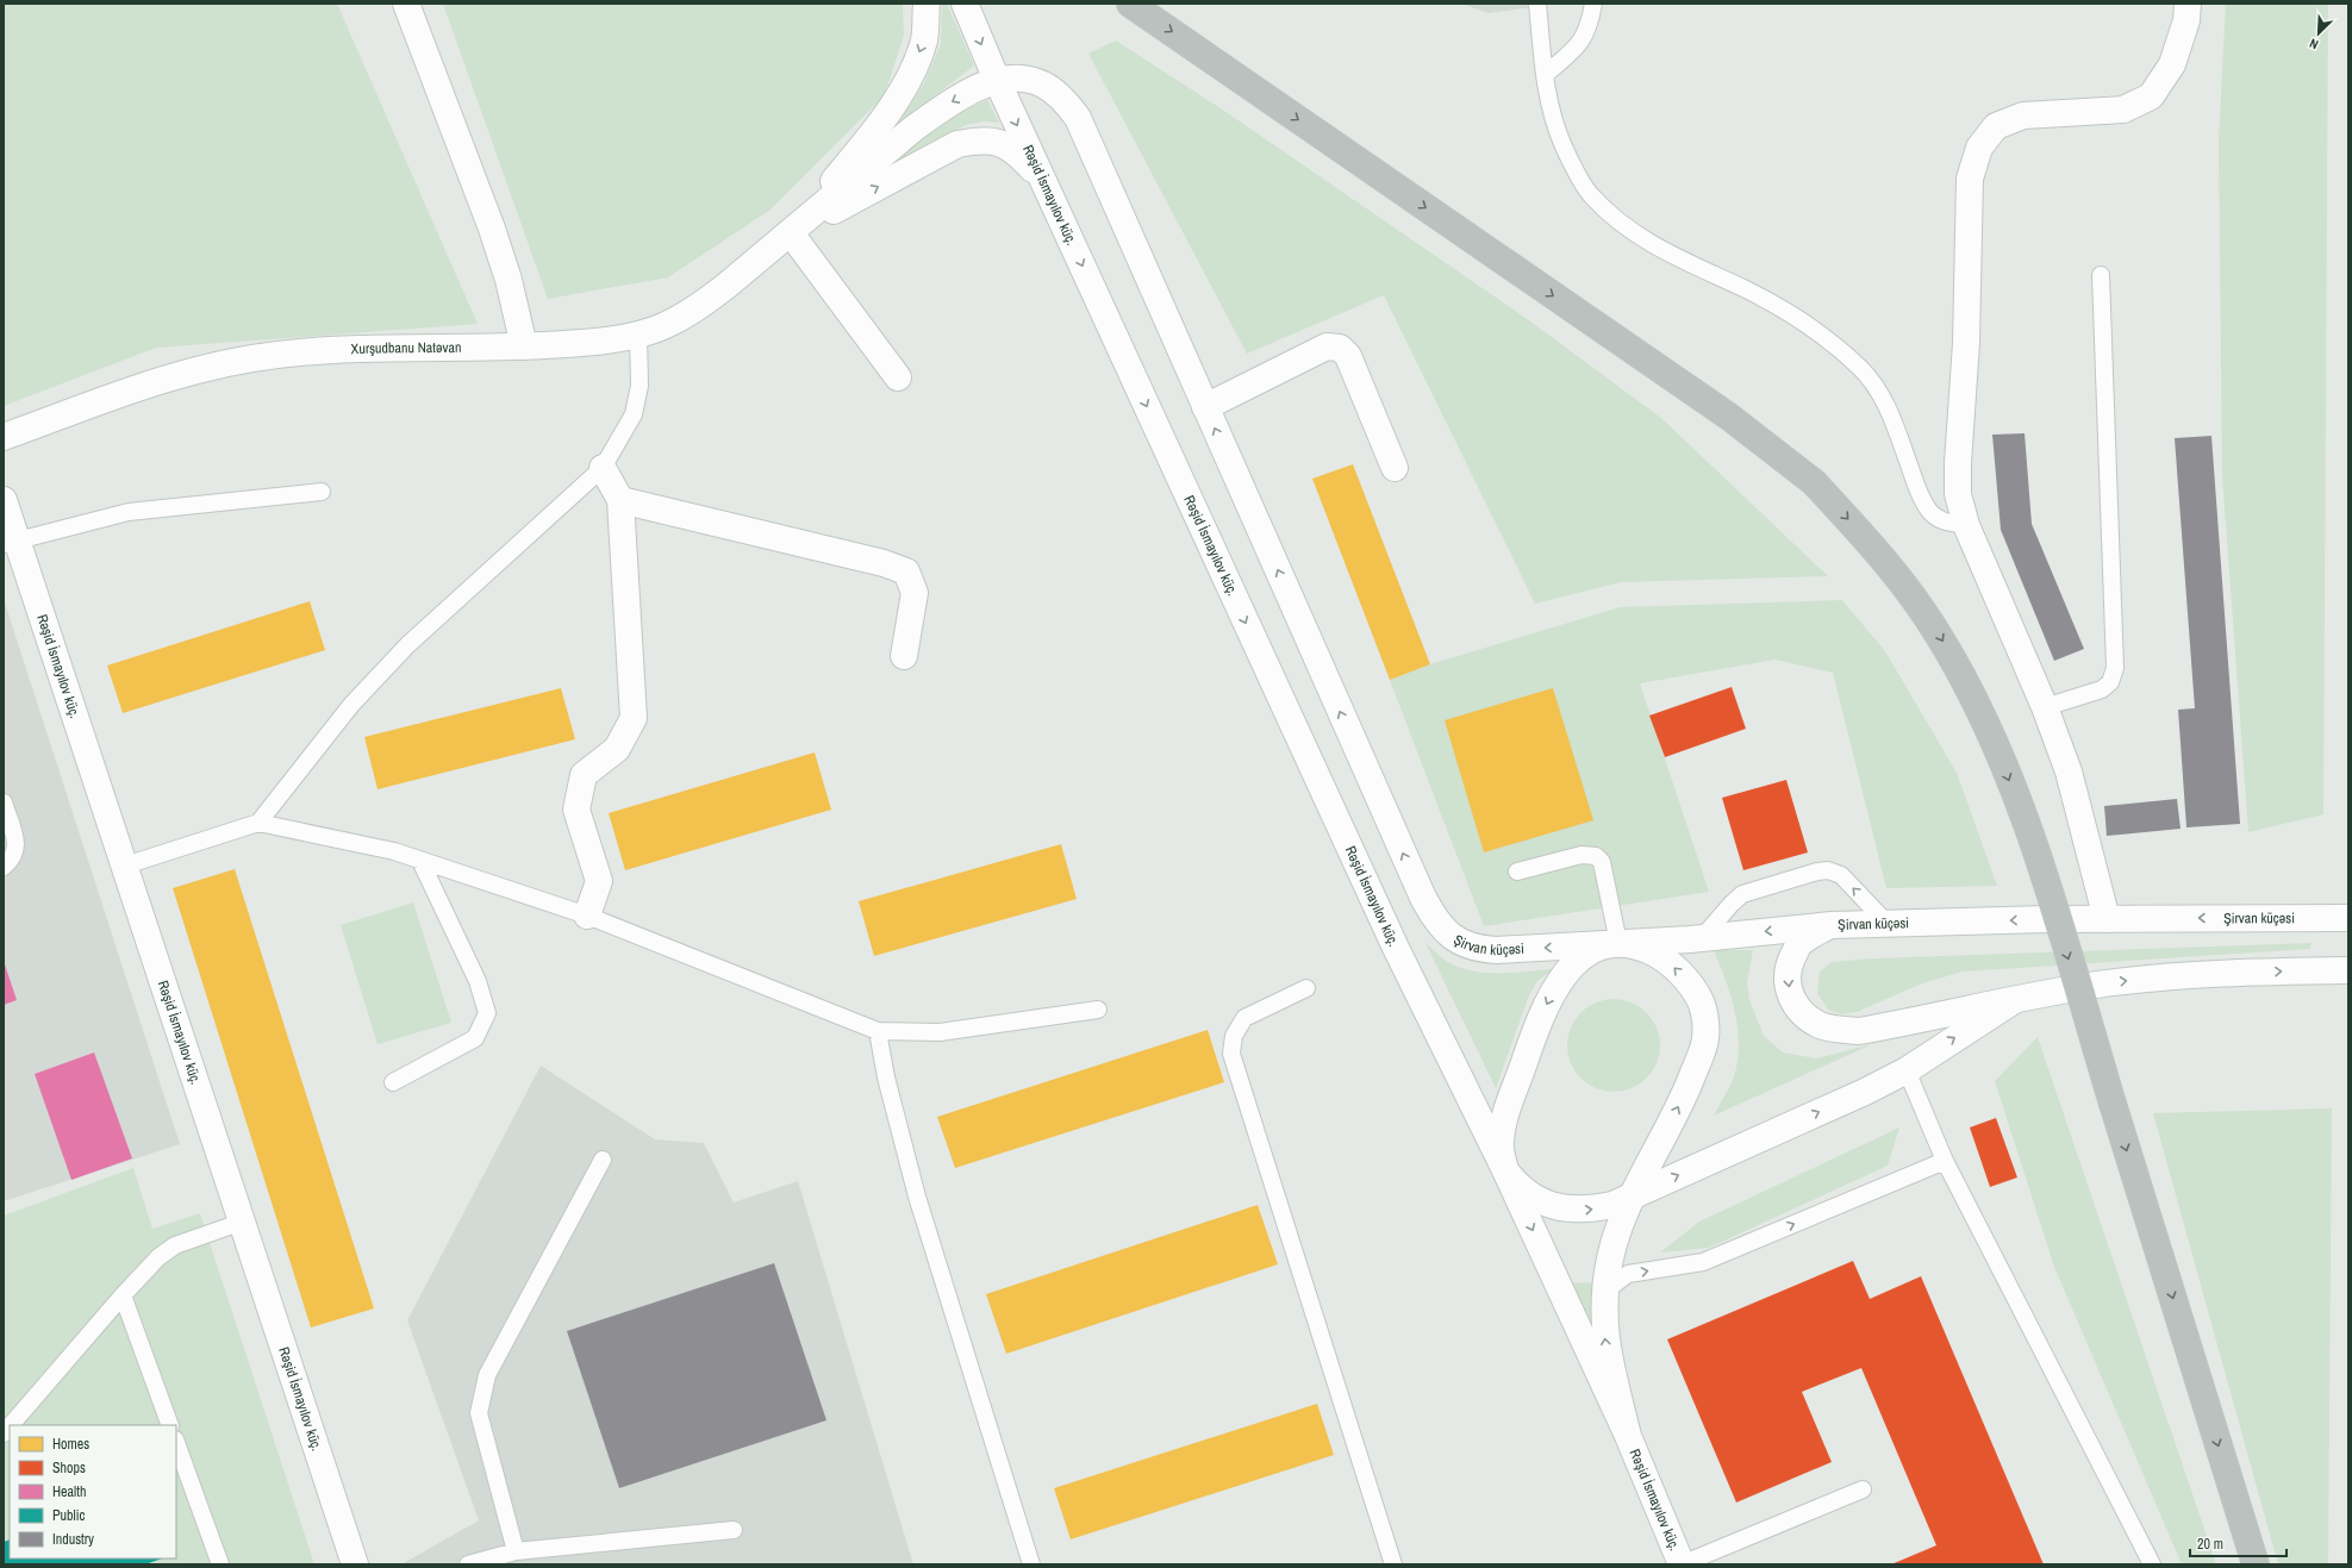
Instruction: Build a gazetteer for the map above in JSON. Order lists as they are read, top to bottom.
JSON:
{
  "streets": {
    "main road": ["Rəşid İsmayılov küç.", "Xurşudbanu Natəvan", "Şirvan küçəsi"]
  },
  "one_way": ["Şirvan küçəsi"],
  "legend": [
    "Homes",
    "Shops",
    "Health",
    "Public",
    "Industry"
  ],
  "scale_bar": "20 m",
  "north": "bottom left"
}
